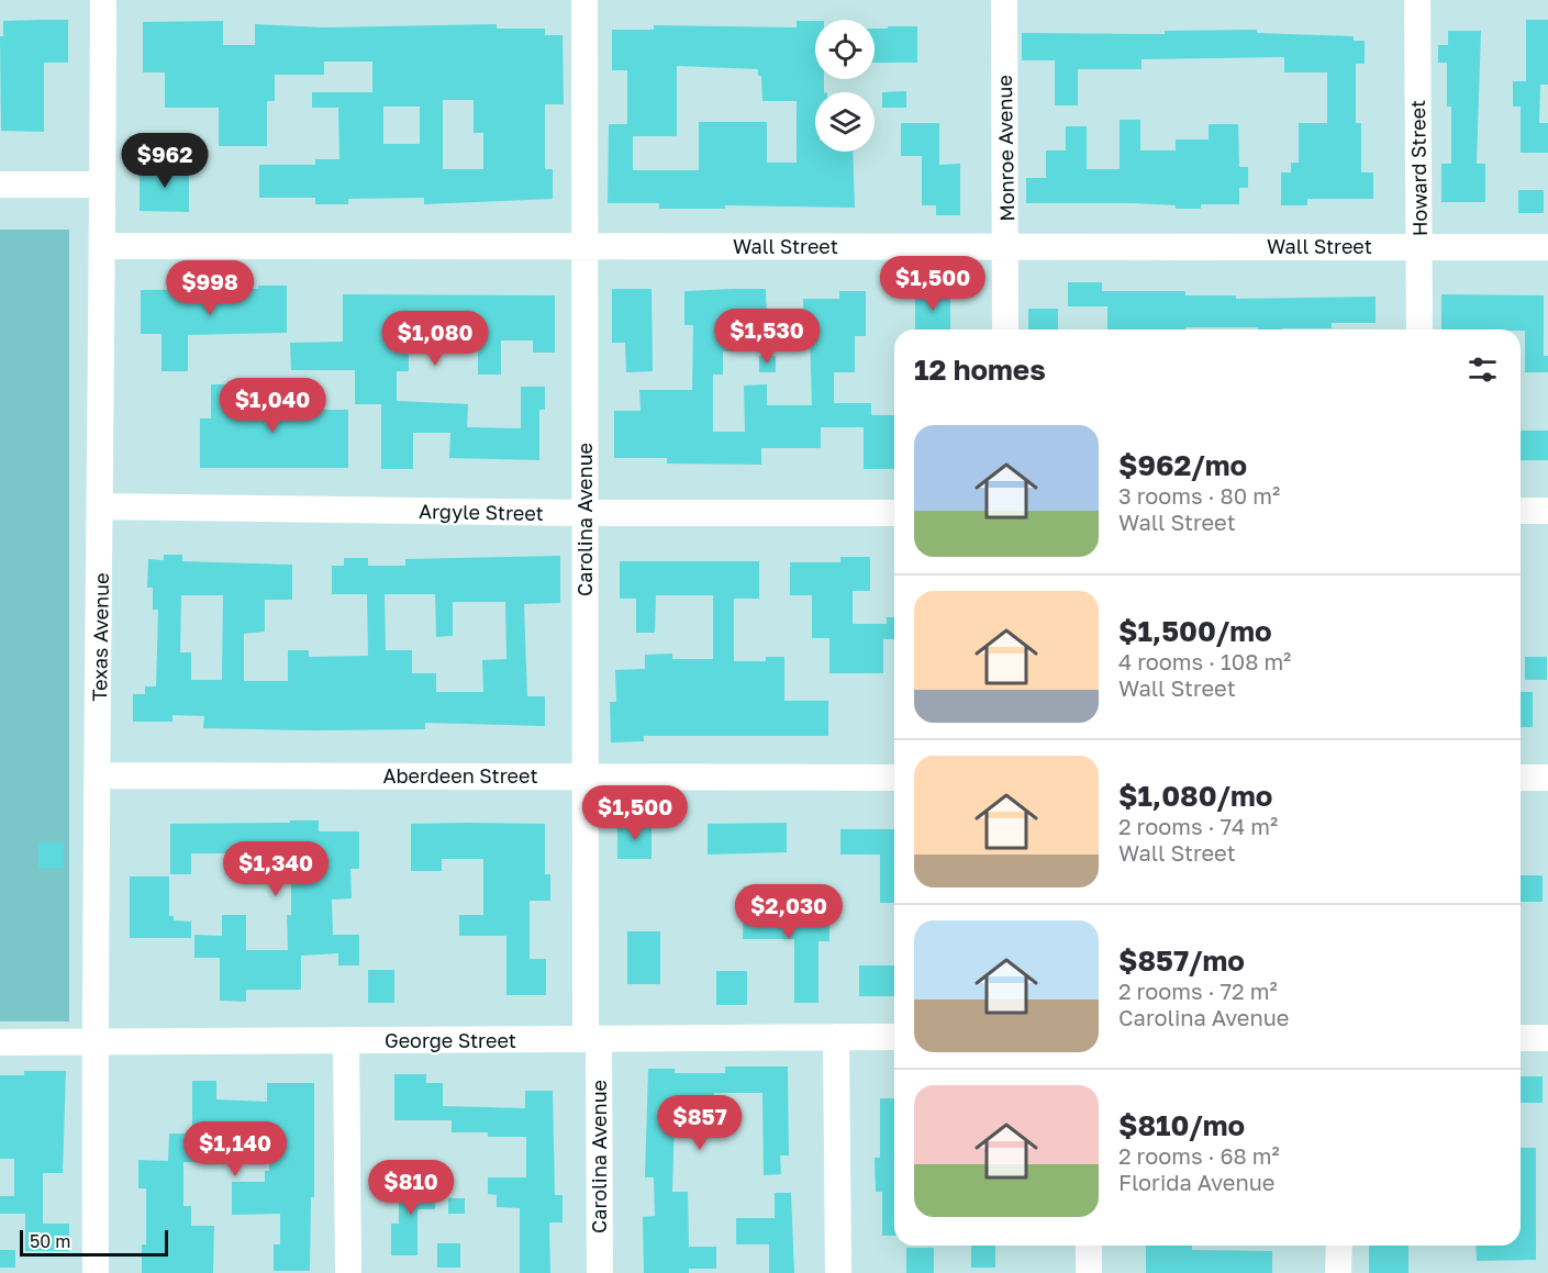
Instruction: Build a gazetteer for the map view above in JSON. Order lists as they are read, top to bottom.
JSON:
{
  "streets": {
    "street": [
      "Monroe Avenue",
      "Howard Street",
      "Wall Street",
      "Argyle Street",
      "Carolina Avenue",
      "Texas Avenue",
      "Aberdeen Street",
      "George Street"
    ]
  },
  "crossings": [
    ["Monroe Avenue", "Wall Street"],
    ["Howard Street", "Wall Street"],
    ["Wall Street", "Carolina Avenue"],
    ["Wall Street", "Texas Avenue"],
    ["Argyle Street", "Carolina Avenue"],
    ["Argyle Street", "Texas Avenue"],
    ["Carolina Avenue", "Aberdeen Street"],
    ["Carolina Avenue", "George Street"],
    ["Texas Avenue", "Aberdeen Street"],
    ["Texas Avenue", "George Street"]
  ],
  "scale_bar": "50 m",
  "page": {
    "price": [
      "$962",
      "$1,500",
      "$998",
      "$1,530",
      "$1,080",
      "$1,040",
      "$1,500",
      "$1,340",
      "$2,030",
      "$857",
      "$1,140",
      "$810"
    ],
    "heading": "12 homes",
    "list": [
      {
        "name": "$962/mo",
        "note": "3 rooms · 80 m² · Wall Street"
      },
      {
        "name": "$1,500/mo",
        "note": "4 rooms · 108 m² · Wall Street"
      },
      {
        "name": "$1,080/mo",
        "note": "2 rooms · 74 m² · Wall Street"
      },
      {
        "name": "$857/mo",
        "note": "2 rooms · 72 m² · Carolina Avenue"
      },
      {
        "name": "$810/mo",
        "note": "2 rooms · 68 m² · Florida Avenue"
      }
    ],
    "scale": "50 m"
  }
}
